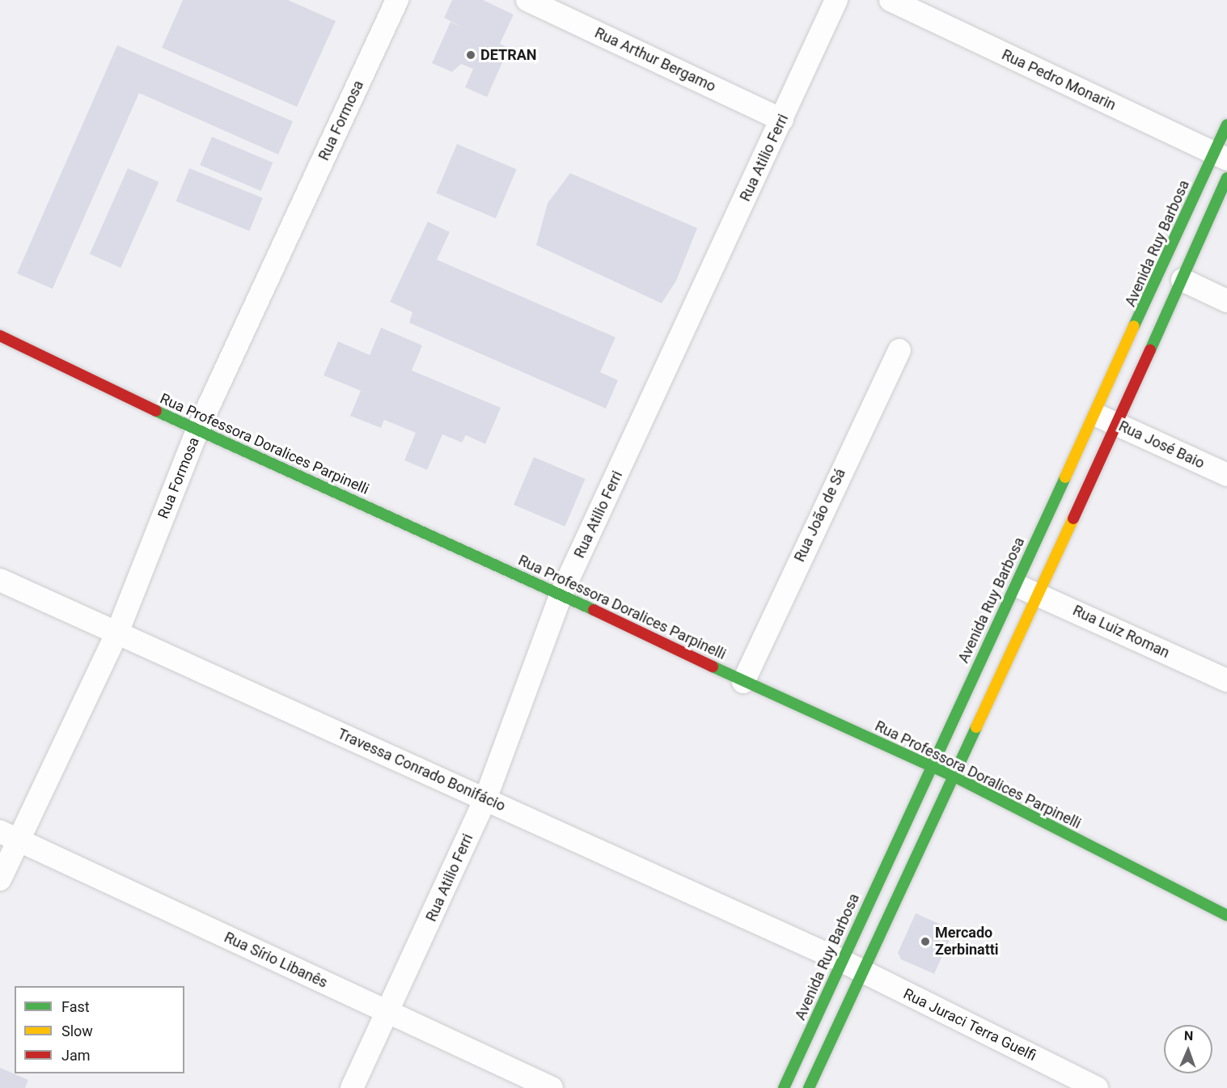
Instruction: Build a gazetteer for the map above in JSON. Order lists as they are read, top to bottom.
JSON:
{
  "streets": {
    "street": [
      "Rua Arthur Bergamo",
      "Rua Pedro Monarin",
      "Rua Formosa",
      "Rua Atilio Ferri",
      "Avenida Ruy Barbosa",
      "Rua Professora Doralices Parpinelli",
      "Rua José Baio",
      "Rua João de Sá",
      "Rua Luiz Roman",
      "Travessa Conrado Bonifácio",
      "Rua Sírio Libanês",
      "Rua Juraci Terra Guelfi"
    ]
  },
  "crossings": [
    ["Rua Arthur Bergamo", "Rua Atilio Ferri"],
    ["Rua Pedro Monarin", "Avenida Ruy Barbosa"],
    ["Rua Formosa", "Rua Professora Doralices Parpinelli"],
    ["Rua Formosa", "Travessa Conrado Bonifácio"],
    ["Rua Formosa", "Rua Sírio Libanês"],
    ["Rua Atilio Ferri", "Rua Professora Doralices Parpinelli"],
    ["Rua Atilio Ferri", "Travessa Conrado Bonifácio"],
    ["Rua Atilio Ferri", "Rua Sírio Libanês"],
    ["Avenida Ruy Barbosa", "Rua Professora Doralices Parpinelli"],
    ["Avenida Ruy Barbosa", "Rua José Baio"],
    ["Avenida Ruy Barbosa", "Rua Luiz Roman"],
    ["Avenida Ruy Barbosa", "Travessa Conrado Bonifácio"],
    ["Avenida Ruy Barbosa", "Rua Juraci Terra Guelfi"],
    ["Rua Professora Doralices Parpinelli", "Rua João de Sá"],
    ["Travessa Conrado Bonifácio", "Rua Juraci Terra Guelfi"]
  ],
  "places": ["DETRAN", "Mercado Zerbinatti"],
  "legend": ["Fast", "Slow", "Jam"],
  "north": "top"
}
